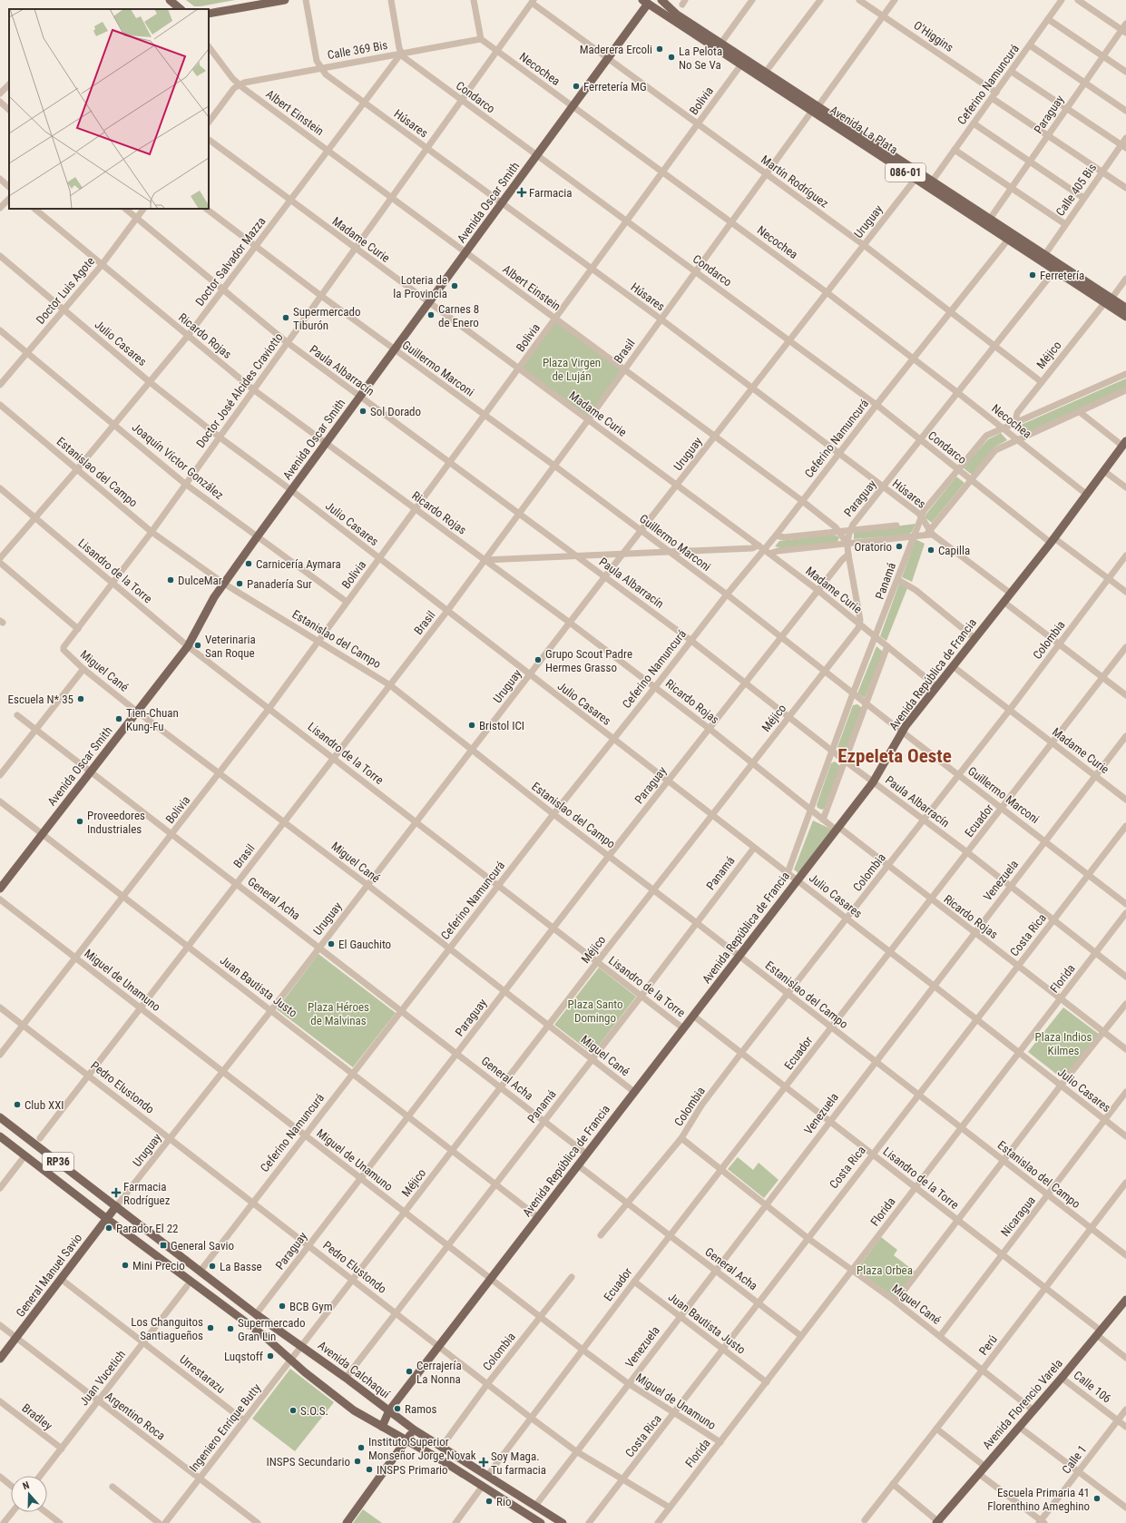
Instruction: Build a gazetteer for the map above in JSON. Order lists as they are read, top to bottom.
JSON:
{
  "streets": {
    "main road": [
      "Avenida La Plata",
      "086-01",
      "Avenida Oscar Smith",
      "Avenida República de Francia",
      "RP36",
      "General Manuel Savio",
      "Avenida Calchaquí",
      "Avenida Florencio Varela"
    ],
    "street": [
      "O'Higgins",
      "Calle 369 Bis",
      "Necochea",
      "Ceferino Namuncurá",
      "Condarco",
      "Bolivia",
      "Albert Einstein",
      "Paraguay",
      "Húsares",
      "Martín Rodríguez",
      "Calle 405 Bis",
      "Uruguay",
      "Madame Curie",
      "Doctor Salvador Mazza",
      "Doctor Luis Agote",
      "Ricardo Rojas",
      "Julio Casares",
      "Brasil",
      "Méjico",
      "Guillermo Marconi",
      "Paula Albarracín",
      "Doctor José Alcides Craviotto",
      "Joaquín Víctor González",
      "Estanislao del Campo",
      "Lisandro de la Torre",
      "Panamá",
      "Colombia",
      "Miguel Cané",
      "Ecuador",
      "Venezuela",
      "General Acha",
      "Costa Rica",
      "Florida",
      "Miguel de Unamuno",
      "Juan Bautista Justo",
      "Pedro Elustondo",
      "Nicaragua",
      "Perú",
      "Urrestarazu",
      "Juan Vucetich",
      "Calle 106",
      "Argentino Roca",
      "Bradley",
      "Ingeniero Enrique Butty",
      "Calle 1"
    ]
  },
  "crossings": [
    ["O'Higgins", "Ceferino Namuncurá"],
    ["O'Higgins", "Paraguay"],
    ["O'Higgins", "Calle 405 Bis"],
    ["Calle 369 Bis", "Necochea"],
    ["Calle 369 Bis", "Condarco"],
    ["Calle 369 Bis", "Albert Einstein"],
    ["Calle 369 Bis", "Húsares"],
    ["Calle 369 Bis", "Doctor Salvador Mazza"],
    ["Necochea", "Ceferino Namuncurá"],
    ["Necochea", "Bolivia"],
    ["Necochea", "Paraguay"],
    ["Necochea", "Avenida Oscar Smith"],
    ["Necochea", "Uruguay"],
    ["Necochea", "Brasil"],
    ["Necochea", "Doctor José Alcides Craviotto"],
    ["Necochea", "Panamá"],
    ["Necochea", "Avenida República de Francia"],
    ["Ceferino Namuncurá", "Condarco"],
    ["Ceferino Namuncurá", "Albert Einstein"],
    ["Ceferino Namuncurá", "Húsares"],
    ["Ceferino Namuncurá", "Avenida La Plata"],
    ["Ceferino Namuncurá", "Martín Rodríguez"],
    ["Ceferino Namuncurá", "Madame Curie"],
    ["Ceferino Namuncurá", "Ricardo Rojas"],
    ["Ceferino Namuncurá", "Julio Casares"],
    ["Ceferino Namuncurá", "Guillermo Marconi"],
    ["Ceferino Namuncurá", "Paula Albarracín"],
    ["Ceferino Namuncurá", "Estanislao del Campo"],
    ["Ceferino Namuncurá", "Lisandro de la Torre"],
    ["Ceferino Namuncurá", "Miguel Cané"],
    ["Ceferino Namuncurá", "General Acha"],
    ["Ceferino Namuncurá", "Miguel de Unamuno"],
    ["Ceferino Namuncurá", "Juan Bautista Justo"],
    ["Ceferino Namuncurá", "Pedro Elustondo"],
    ["Ceferino Namuncurá", "Avenida Calchaquí"],
    ["Condarco", "Bolivia"],
    ["Condarco", "Paraguay"],
    ["Condarco", "Avenida Oscar Smith"],
    ["Condarco", "Uruguay"],
    ["Condarco", "Doctor Salvador Mazza"],
    ["Condarco", "Brasil"],
    ["Condarco", "Doctor José Alcides Craviotto"],
    ["Condarco", "Panamá"],
    ["Condarco", "Colombia"],
    ["Condarco", "Avenida República de Francia"],
    ["Bolivia", "Albert Einstein"],
    ["Bolivia", "Húsares"],
    ["Bolivia", "Avenida La Plata"],
    ["Bolivia", "Martín Rodríguez"],
    ["Bolivia", "Madame Curie"],
    ["Bolivia", "Ricardo Rojas"],
    ["Bolivia", "Julio Casares"],
    ["Bolivia", "Guillermo Marconi"],
    ["Bolivia", "Paula Albarracín"],
    ["Bolivia", "Joaquín Víctor González"],
    ["Bolivia", "Estanislao del Campo"],
    ["Bolivia", "Lisandro de la Torre"],
    ["Bolivia", "Miguel Cané"],
    ["Bolivia", "General Acha"],
    ["Bolivia", "Miguel de Unamuno"],
    ["Bolivia", "Juan Bautista Justo"],
    ["Bolivia", "Pedro Elustondo"],
    ["Albert Einstein", "Paraguay"],
    ["Albert Einstein", "Avenida Oscar Smith"],
    ["Albert Einstein", "Uruguay"],
    ["Albert Einstein", "Doctor Salvador Mazza"],
    ["Albert Einstein", "Brasil"],
    ["Albert Einstein", "Doctor José Alcides Craviotto"],
    ["Paraguay", "Húsares"],
    ["Paraguay", "Avenida La Plata"],
    ["Paraguay", "Martín Rodríguez"],
    ["Paraguay", "Madame Curie"],
    ["Paraguay", "Ricardo Rojas"],
    ["Paraguay", "Julio Casares"],
    ["Paraguay", "Guillermo Marconi"],
    ["Paraguay", "Paula Albarracín"],
    ["Paraguay", "Estanislao del Campo"],
    ["Paraguay", "Lisandro de la Torre"],
    ["Paraguay", "Miguel Cané"],
    ["Paraguay", "General Acha"],
    ["Paraguay", "Miguel de Unamuno"],
    ["Paraguay", "Juan Bautista Justo"],
    ["Paraguay", "Pedro Elustondo"],
    ["Paraguay", "Avenida Calchaquí"],
    ["Húsares", "Avenida Oscar Smith"],
    ["Húsares", "Uruguay"],
    ["Húsares", "Doctor Salvador Mazza"],
    ["Húsares", "Brasil"],
    ["Húsares", "Doctor José Alcides Craviotto"],
    ["Húsares", "Panamá"],
    ["Húsares", "Avenida República de Francia"],
    ["Avenida La Plata", "Calle 405 Bis"],
    ["Avenida La Plata", "Avenida Oscar Smith"],
    ["Avenida La Plata", "Uruguay"],
    ["Avenida La Plata", "Brasil"],
    ["Avenida La Plata", "Méjico"],
    ["Martín Rodríguez", "Avenida Oscar Smith"],
    ["Martín Rodríguez", "Uruguay"],
    ["Martín Rodríguez", "Brasil"],
    ["Martín Rodríguez", "Méjico"],
    ["Martín Rodríguez", "Doctor José Alcides Craviotto"],
    ["Avenida Oscar Smith", "Madame Curie"],
    ["Avenida Oscar Smith", "Ricardo Rojas"],
    ["Avenida Oscar Smith", "Julio Casares"],
    ["Avenida Oscar Smith", "Guillermo Marconi"],
    ["Avenida Oscar Smith", "Paula Albarracín"],
    ["Avenida Oscar Smith", "Joaquín Víctor González"],
    ["Avenida Oscar Smith", "Estanislao del Campo"],
    ["Avenida Oscar Smith", "Lisandro de la Torre"],
    ["Avenida Oscar Smith", "Miguel Cané"],
    ["Avenida Oscar Smith", "General Acha"],
    ["Avenida Oscar Smith", "Juan Bautista Justo"],
    ["Uruguay", "Madame Curie"],
    ["Uruguay", "Ricardo Rojas"],
    ["Uruguay", "Julio Casares"],
    ["Uruguay", "Guillermo Marconi"],
    ["Uruguay", "Paula Albarracín"],
    ["Uruguay", "Estanislao del Campo"],
    ["Uruguay", "Lisandro de la Torre"],
    ["Uruguay", "Miguel Cané"],
    ["Uruguay", "General Acha"],
    ["Uruguay", "Miguel de Unamuno"],
    ["Uruguay", "Juan Bautista Justo"],
    ["Uruguay", "Pedro Elustondo"],
    ["Uruguay", "General Manuel Savio"],
    ["Uruguay", "Avenida Calchaquí"],
    ["Madame Curie", "Doctor Salvador Mazza"],
    ["Madame Curie", "Brasil"],
    ["Madame Curie", "Méjico"],
    ["Madame Curie", "Doctor José Alcides Craviotto"],
    ["Madame Curie", "Panamá"],
    ["Madame Curie", "Colombia"],
    ["Madame Curie", "Avenida República de Francia"],
    ["Madame Curie", "Ecuador"],
    ["Madame Curie", "Venezuela"],
    ["Doctor Salvador Mazza", "Ricardo Rojas"],
    ["Doctor Salvador Mazza", "Julio Casares"],
    ["Doctor Salvador Mazza", "Guillermo Marconi"],
    ["Doctor Salvador Mazza", "Paula Albarracín"],
    ["Doctor Salvador Mazza", "Joaquín Víctor González"],
    ["Doctor Salvador Mazza", "Estanislao del Campo"],
    ["Doctor Salvador Mazza", "Lisandro de la Torre"],
    ["Doctor Luis Agote", "Ricardo Rojas"],
    ["Doctor Luis Agote", "Julio Casares"],
    ["Doctor Luis Agote", "Paula Albarracín"],
    ["Doctor Luis Agote", "Joaquín Víctor González"],
    ["Ricardo Rojas", "Brasil"],
    ["Ricardo Rojas", "Méjico"],
    ["Ricardo Rojas", "Doctor José Alcides Craviotto"],
    ["Ricardo Rojas", "Panamá"],
    ["Ricardo Rojas", "Colombia"],
    ["Ricardo Rojas", "Avenida República de Francia"],
    ["Ricardo Rojas", "Ecuador"],
    ["Ricardo Rojas", "Venezuela"],
    ["Ricardo Rojas", "Costa Rica"],
    ["Ricardo Rojas", "Florida"],
    ["Julio Casares", "Brasil"],
    ["Julio Casares", "Méjico"],
    ["Julio Casares", "Doctor José Alcides Craviotto"],
    ["Julio Casares", "Panamá"],
    ["Julio Casares", "Colombia"],
    ["Julio Casares", "Avenida República de Francia"],
    ["Julio Casares", "Ecuador"],
    ["Julio Casares", "Venezuela"],
    ["Julio Casares", "Costa Rica"],
    ["Julio Casares", "Florida"],
    ["Julio Casares", "Nicaragua"],
    ["Brasil", "Guillermo Marconi"],
    ["Brasil", "Paula Albarracín"],
    ["Brasil", "Estanislao del Campo"],
    ["Brasil", "Lisandro de la Torre"],
    ["Brasil", "Miguel Cané"],
    ["Brasil", "General Acha"],
    ["Brasil", "Miguel de Unamuno"],
    ["Brasil", "Juan Bautista Justo"],
    ["Brasil", "Pedro Elustondo"],
    ["Méjico", "Guillermo Marconi"],
    ["Méjico", "Paula Albarracín"],
    ["Méjico", "Estanislao del Campo"],
    ["Méjico", "Lisandro de la Torre"],
    ["Méjico", "Panamá"],
    ["Méjico", "Miguel Cané"],
    ["Méjico", "General Acha"],
    ["Méjico", "Miguel de Unamuno"],
    ["Méjico", "Juan Bautista Justo"],
    ["Méjico", "Pedro Elustondo"],
    ["Méjico", "Avenida Calchaquí"],
    ["Méjico", "Ingeniero Enrique Butty"],
    ["Guillermo Marconi", "Doctor José Alcides Craviotto"],
    ["Guillermo Marconi", "Panamá"],
    ["Guillermo Marconi", "Colombia"],
    ["Guillermo Marconi", "Avenida República de Francia"],
    ["Guillermo Marconi", "Ecuador"],
    ["Guillermo Marconi", "Venezuela"],
    ["Guillermo Marconi", "Costa Rica"],
    ["Paula Albarracín", "Doctor José Alcides Craviotto"],
    ["Paula Albarracín", "Panamá"],
    ["Paula Albarracín", "Colombia"],
    ["Paula Albarracín", "Avenida República de Francia"],
    ["Paula Albarracín", "Ecuador"],
    ["Paula Albarracín", "Venezuela"],
    ["Paula Albarracín", "Costa Rica"],
    ["Paula Albarracín", "Florida"],
    ["Doctor José Alcides Craviotto", "Joaquín Víctor González"],
    ["Doctor José Alcides Craviotto", "Estanislao del Campo"],
    ["Doctor José Alcides Craviotto", "Lisandro de la Torre"],
    ["Doctor José Alcides Craviotto", "Miguel Cané"],
    ["Estanislao del Campo", "Panamá"],
    ["Estanislao del Campo", "Colombia"],
    ["Estanislao del Campo", "Avenida República de Francia"],
    ["Estanislao del Campo", "Ecuador"],
    ["Estanislao del Campo", "Venezuela"],
    ["Estanislao del Campo", "Costa Rica"],
    ["Estanislao del Campo", "Florida"],
    ["Estanislao del Campo", "Nicaragua"],
    ["Estanislao del Campo", "Perú"],
    ["Lisandro de la Torre", "Panamá"],
    ["Lisandro de la Torre", "Colombia"],
    ["Lisandro de la Torre", "Avenida República de Francia"],
    ["Lisandro de la Torre", "Ecuador"],
    ["Lisandro de la Torre", "Venezuela"],
    ["Lisandro de la Torre", "Costa Rica"],
    ["Lisandro de la Torre", "Florida"],
    ["Lisandro de la Torre", "Nicaragua"],
    ["Lisandro de la Torre", "Perú"],
    ["Lisandro de la Torre", "Avenida Florencio Varela"],
    ["Panamá", "Miguel Cané"],
    ["Panamá", "General Acha"],
    ["Panamá", "Miguel de Unamuno"],
    ["Panamá", "Juan Bautista Justo"],
    ["Panamá", "Pedro Elustondo"],
    ["Panamá", "Avenida Calchaquí"],
    ["Colombia", "Miguel Cané"],
    ["Colombia", "General Acha"],
    ["Colombia", "Miguel de Unamuno"],
    ["Colombia", "Pedro Elustondo"],
    ["Miguel Cané", "Avenida República de Francia"],
    ["Miguel Cané", "Ecuador"],
    ["Miguel Cané", "Venezuela"],
    ["Miguel Cané", "Costa Rica"],
    ["Miguel Cané", "Florida"],
    ["Miguel Cané", "Nicaragua"],
    ["Miguel Cané", "Perú"],
    ["Miguel Cané", "Avenida Florencio Varela"],
    ["Avenida República de Francia", "General Acha"],
    ["Avenida República de Francia", "Miguel de Unamuno"],
    ["Avenida República de Francia", "Juan Bautista Justo"],
    ["Avenida República de Francia", "Pedro Elustondo"],
    ["Avenida República de Francia", "RP36"],
    ["Avenida República de Francia", "Avenida Calchaquí"],
    ["Ecuador", "General Acha"],
    ["Ecuador", "Miguel de Unamuno"],
    ["Ecuador", "Juan Bautista Justo"],
    ["Ecuador", "Pedro Elustondo"],
    ["Venezuela", "General Acha"],
    ["Venezuela", "Miguel de Unamuno"],
    ["Venezuela", "Juan Bautista Justo"],
    ["Venezuela", "Pedro Elustondo"],
    ["Venezuela", "Avenida Calchaquí"],
    ["General Acha", "Costa Rica"],
    ["General Acha", "Florida"],
    ["Costa Rica", "Miguel de Unamuno"],
    ["Costa Rica", "Juan Bautista Justo"],
    ["Costa Rica", "Pedro Elustondo"],
    ["Florida", "Miguel de Unamuno"],
    ["Florida", "Juan Bautista Justo"],
    ["Florida", "Pedro Elustondo"],
    ["RP36", "General Manuel Savio"],
    ["RP36", "Ingeniero Enrique Butty"],
    ["General Manuel Savio", "Avenida Calchaquí"],
    ["General Manuel Savio", "Urrestarazu"],
    ["General Manuel Savio", "Argentino Roca"],
    ["Avenida Calchaquí", "Ingeniero Enrique Butty"],
    ["Urrestarazu", "Juan Vucetich"],
    ["Urrestarazu", "Ingeniero Enrique Butty"],
    ["Juan Vucetich", "Argentino Roca"],
    ["Juan Vucetich", "Bradley"],
    ["Calle 106", "Avenida Florencio Varela"],
    ["Calle 106", "Calle 1"],
    ["Argentino Roca", "Ingeniero Enrique Butty"]
  ],
  "districts": ["Ezpeleta Oeste"],
  "parks": [
    "Plaza Virgen de Luján",
    "Plaza Santo Domingo",
    "Plaza Héroes de Malvinas",
    "Plaza Indios Kilmes",
    "Plaza Orbea"
  ],
  "places": {
    "other": [
      "Maderera Ercoli",
      "La Pelota No Se Va",
      "Ferretería MG",
      "Ferretería",
      "Loteria de la Provincia",
      "Carnes 8 de Enero",
      "Supermercado Tiburón",
      "Sol Dorado",
      "Oratorio",
      "Capilla",
      "Carnicería Aymara",
      "DulceMar",
      "Panadería Sur",
      "Veterinaria San Roque",
      "Grupo Scout Padre Hermes Grasso",
      "Escuela N* 35",
      "Tien-Chuan Kung-Fu",
      "Bristol ICI",
      "Proveedores Industriales",
      "El Gauchito",
      "Club XXI",
      "Parador El 22",
      "Mini Precio",
      "La Basse",
      "BCB Gym",
      "Los Changuitos Santiagueños",
      "Supermercado Gran Lin",
      "Luqstoff",
      "Cerrajería La Nonna",
      "Ramos",
      "S.O.S.",
      "Instituto Superior Monseñor Jorge Novak",
      "INSPS Secundario",
      "INSPS Primario",
      "Escuela Primaria 41 Florenthino Ameghino",
      "Rio"
    ],
    "health": ["Farmacia", "Farmacia Rodríguez", "Soy Maga. Tu farmacia"],
    "transit": ["General Savio"]
  },
  "north": "top"
}
